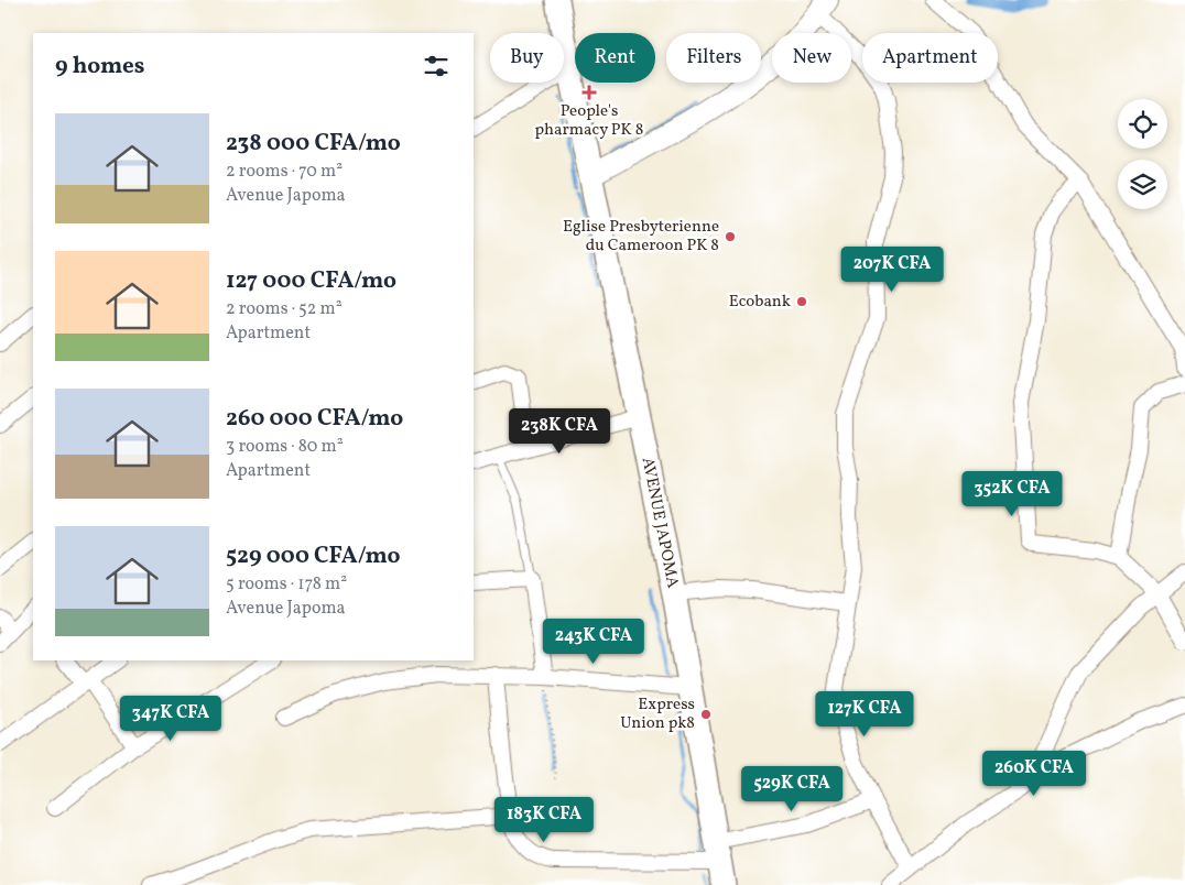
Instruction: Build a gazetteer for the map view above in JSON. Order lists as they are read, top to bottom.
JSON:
{
  "streets": {
    "main road": ["AVENUE JAPOMA"]
  },
  "places": {
    "health": ["People's pharmacy PK 8"],
    "other": ["Eglise Presbyterienne du Cameroon PK 8", "Ecobank", "Express Union pk8"]
  },
  "page": {
    "chip": [
      "Buy",
      "Rent",
      "Filters",
      "New",
      "Apartment"
    ],
    "heading": "9 homes",
    "list": [
      {
        "name": "238 000 CFA/mo",
        "note": "2 rooms · 70 m² · Avenue Japoma"
      },
      {
        "name": "127 000 CFA/mo",
        "note": "2 rooms · 52 m² · Apartment"
      },
      {
        "name": "260 000 CFA/mo",
        "note": "3 rooms · 80 m² · Apartment"
      },
      {
        "name": "529 000 CFA/mo",
        "note": "5 rooms · 178 m² · Avenue Japoma"
      }
    ],
    "price": [
      "207K CFA",
      "238K CFA",
      "352K CFA",
      "243K CFA",
      "127K CFA",
      "347K CFA",
      "260K CFA",
      "529K CFA",
      "183K CFA"
    ]
  }
}
